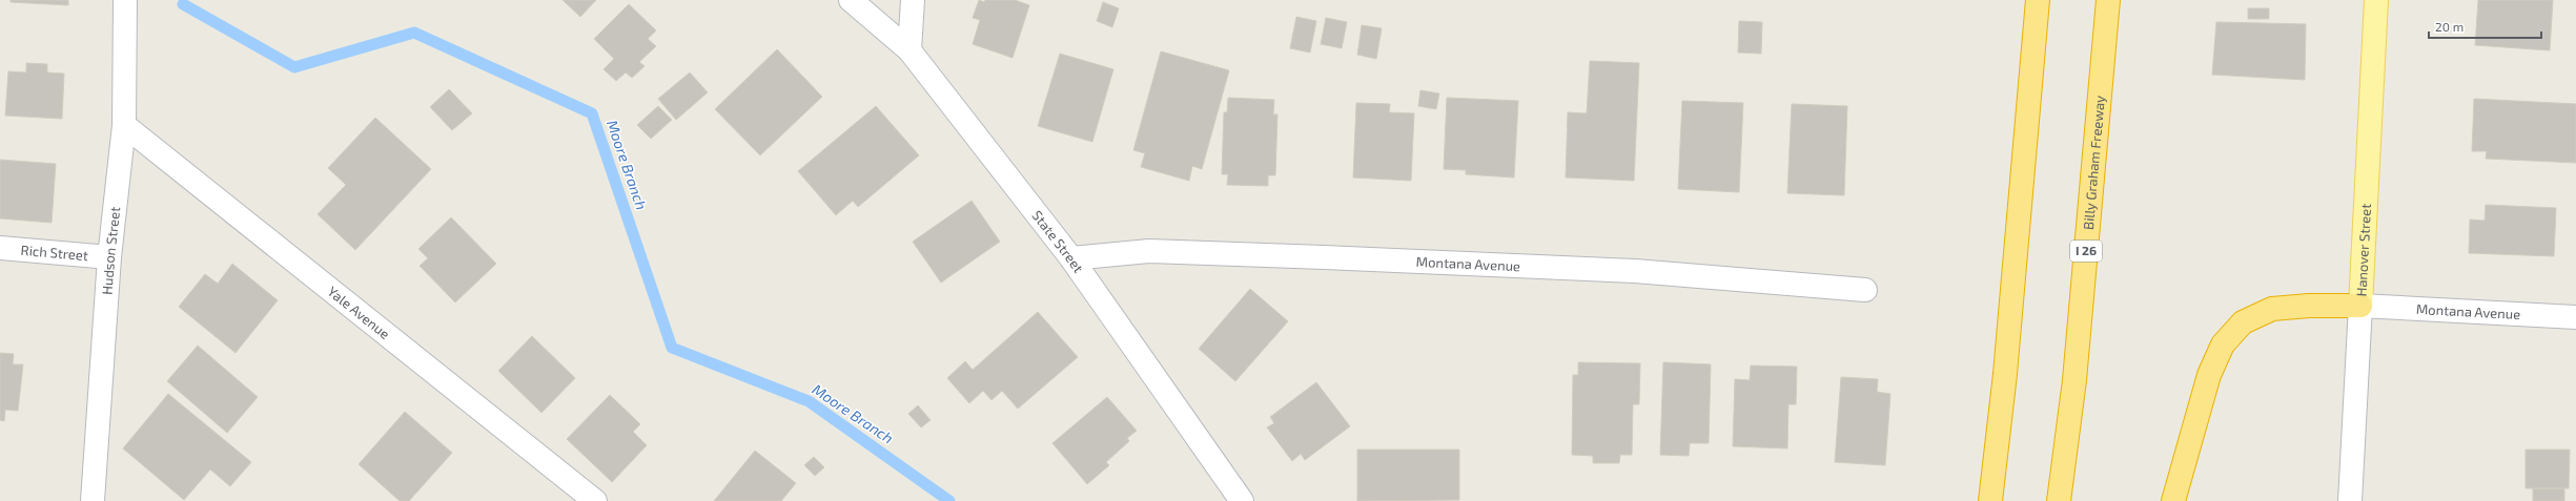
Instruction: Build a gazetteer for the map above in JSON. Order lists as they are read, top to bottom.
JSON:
{
  "streets": {
    "highway": ["Billy Graham Freeway", "I 26"],
    "main road": ["Hanover Street"],
    "street": [
      "State Street",
      "Hudson Street",
      "Rich Street",
      "Montana Avenue",
      "Yale Avenue"
    ]
  },
  "crossings": [
    ["State Street", "Montana Avenue"],
    ["Hudson Street", "Rich Street"],
    ["Hudson Street", "Yale Avenue"],
    ["Hanover Street", "Montana Avenue"]
  ],
  "water": ["Moore Branch"],
  "scale_bar": "20 m"
}
